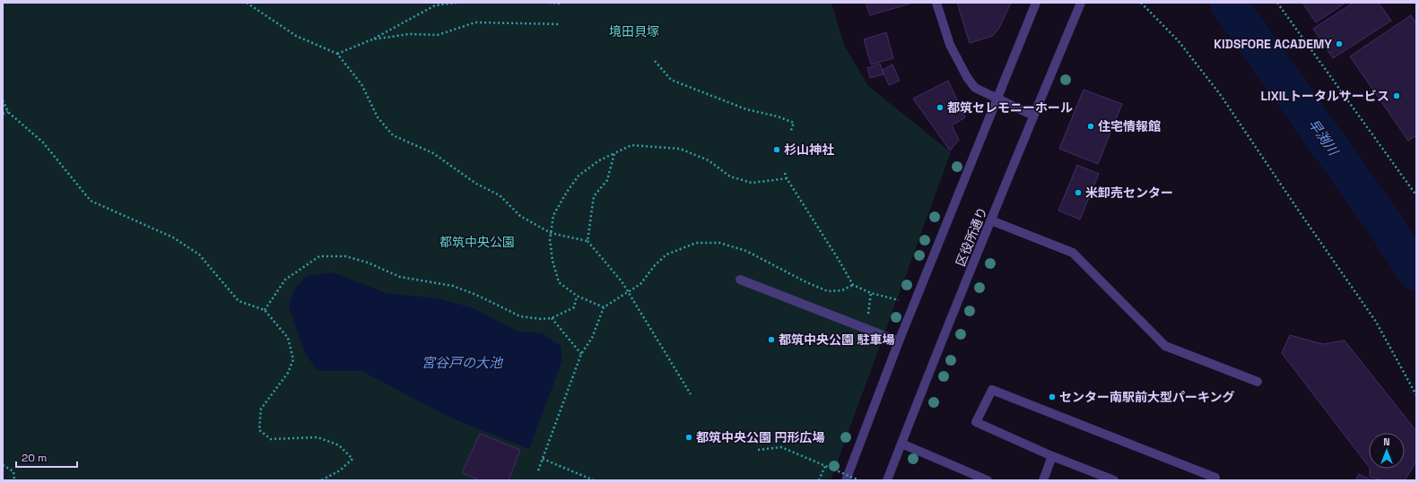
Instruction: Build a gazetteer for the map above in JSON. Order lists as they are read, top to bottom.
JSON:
{
  "streets": {
    "street": ["区役所通り"]
  },
  "water": ["早渕川", "宮谷戸の大池"],
  "parks": ["境田貝塚", "都筑中央公園"],
  "places": [
    "KIDSFORE ACADEMY",
    "LIXILトータルサービス",
    "都筑セレモニーホール",
    "住宅情報館",
    "杉山神社",
    "米卸売センター",
    "都筑中央公園 駐車場",
    "センター南駅前大型パーキング",
    "都筑中央公園 円形広場"
  ],
  "scale_bar": "20 m",
  "north": "top"
}
